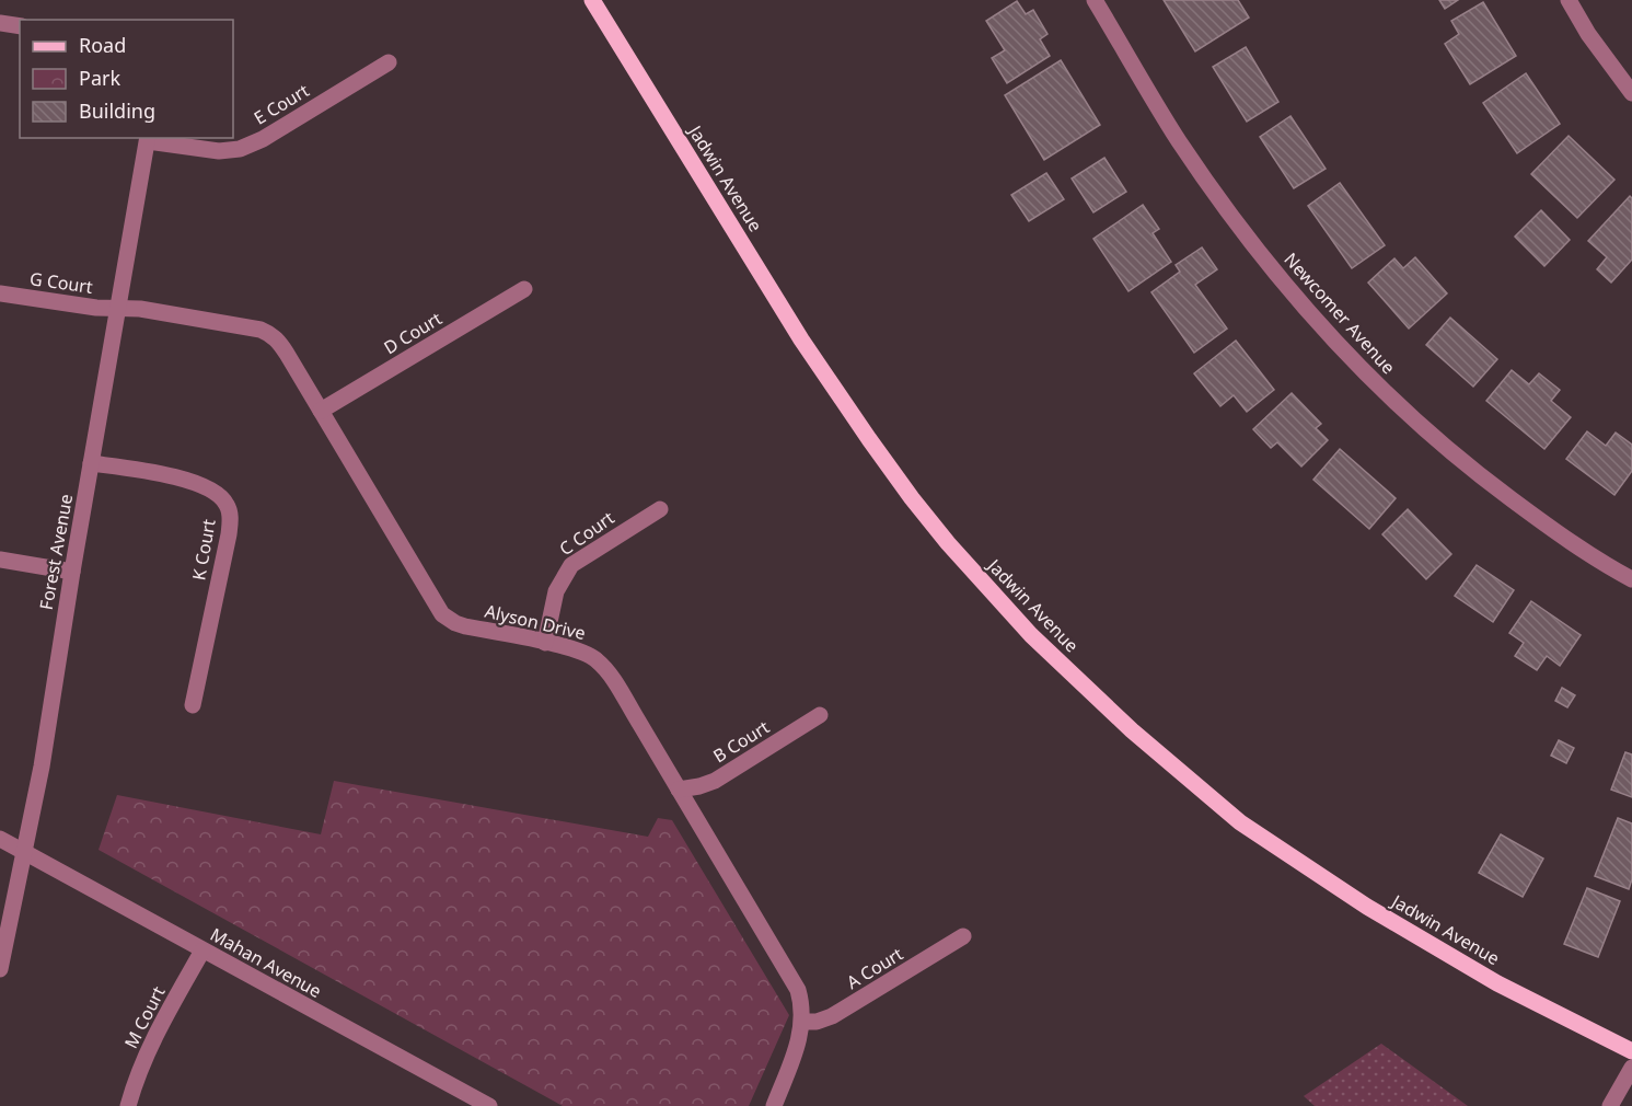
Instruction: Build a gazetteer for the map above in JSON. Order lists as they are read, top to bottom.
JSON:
{
  "streets": {
    "main road": ["Jadwin Avenue"],
    "street": [
      "E Court",
      "G Court",
      "Newcomer Avenue",
      "D Court",
      "C Court",
      "K Court",
      "Forest Avenue",
      "Alyson Drive",
      "B Court",
      "Mahan Avenue",
      "A Court",
      "M Court"
    ]
  },
  "crossings": [
    ["E Court", "Forest Avenue"],
    ["G Court", "Forest Avenue"],
    ["G Court", "Alyson Drive"],
    ["D Court", "Alyson Drive"],
    ["C Court", "Alyson Drive"],
    ["K Court", "Forest Avenue"],
    ["Forest Avenue", "Alyson Drive"],
    ["Forest Avenue", "Mahan Avenue"],
    ["Alyson Drive", "B Court"],
    ["Alyson Drive", "A Court"],
    ["Mahan Avenue", "M Court"]
  ],
  "legend": ["Road", "Park", "Building"]
}
